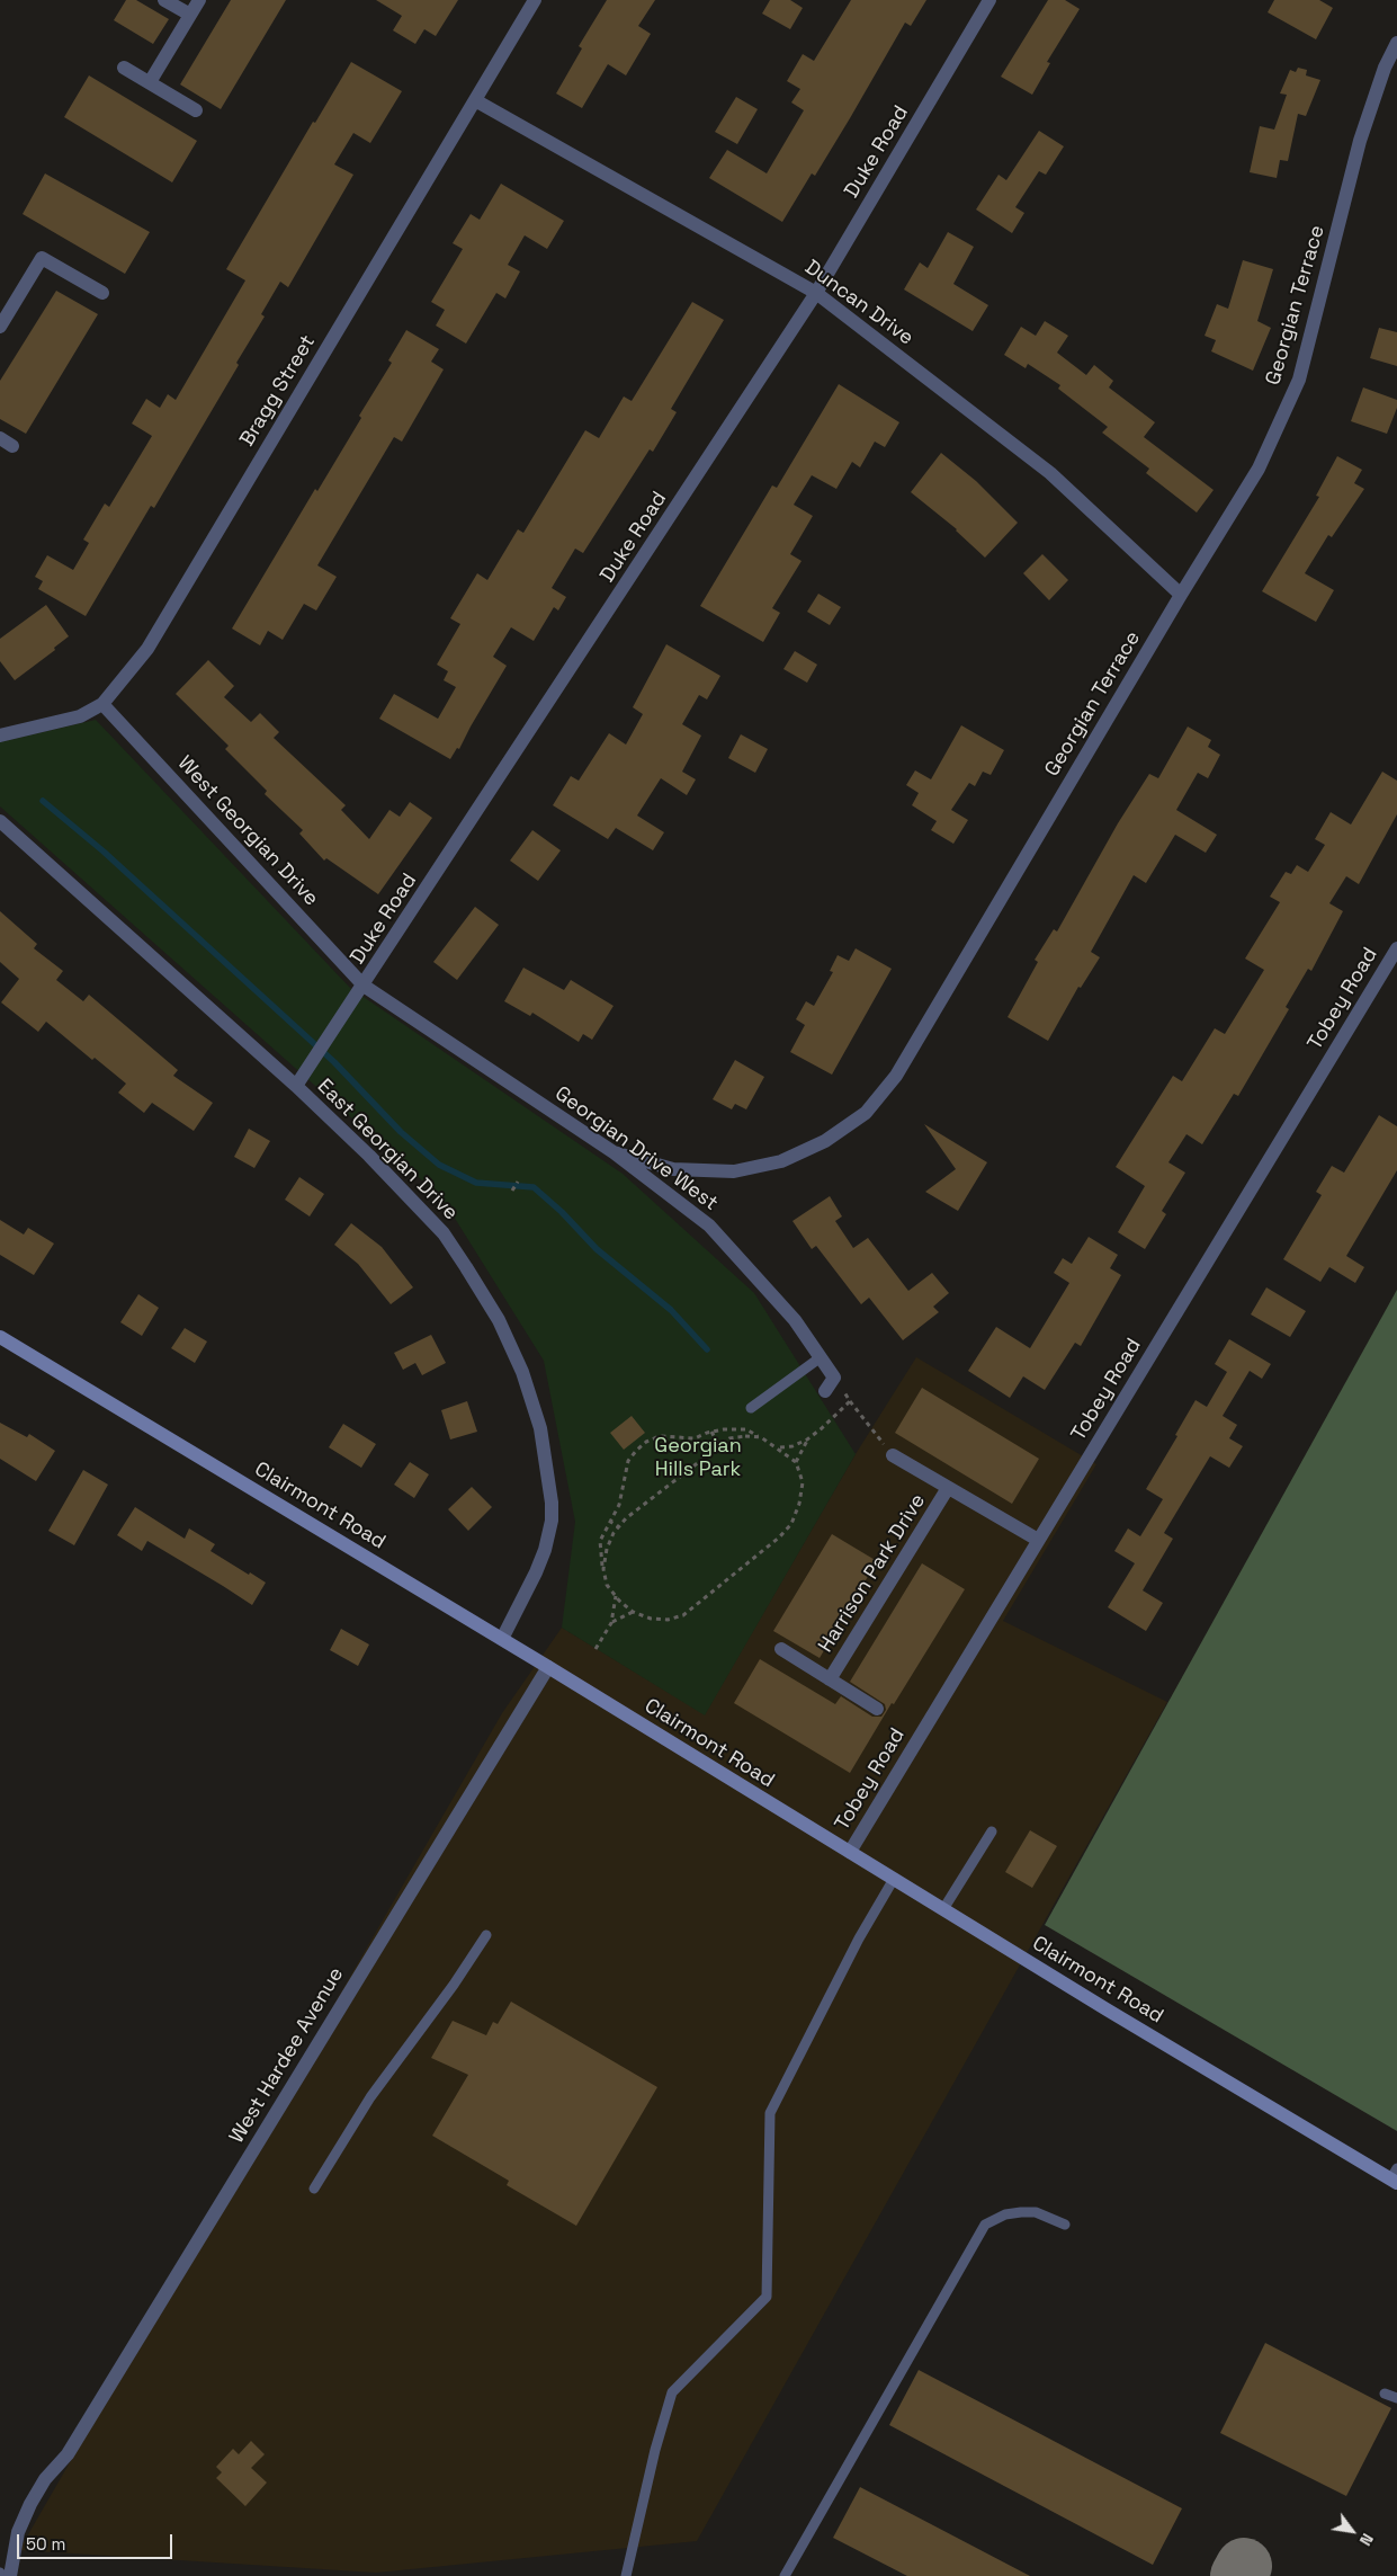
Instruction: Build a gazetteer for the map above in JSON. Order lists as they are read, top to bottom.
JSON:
{
  "streets": {
    "main road": ["Clairmont Road"],
    "street": [
      "Duke Road",
      "Duncan Drive",
      "Georgian Terrace",
      "Bragg Street",
      "West Georgian Drive",
      "Tobey Road",
      "Georgian Drive West",
      "East Georgian Drive",
      "Harrison Park Drive",
      "West Hardee Avenue"
    ]
  },
  "crossings": [
    ["Duke Road", "Duncan Drive"],
    ["Duke Road", "West Georgian Drive"],
    ["Duke Road", "Georgian Drive West"],
    ["Duke Road", "East Georgian Drive"],
    ["Duncan Drive", "Georgian Terrace"],
    ["Duncan Drive", "Bragg Street"],
    ["Georgian Terrace", "Georgian Drive West"],
    ["Bragg Street", "West Georgian Drive"],
    ["West Georgian Drive", "Georgian Drive West"],
    ["Tobey Road", "Clairmont Road"],
    ["Tobey Road", "Harrison Park Drive"],
    ["East Georgian Drive", "Clairmont Road"],
    ["Clairmont Road", "West Hardee Avenue"]
  ],
  "parks": ["Georgian Hills Park"],
  "scale_bar": "50 m",
  "north": "bottom right"
}
